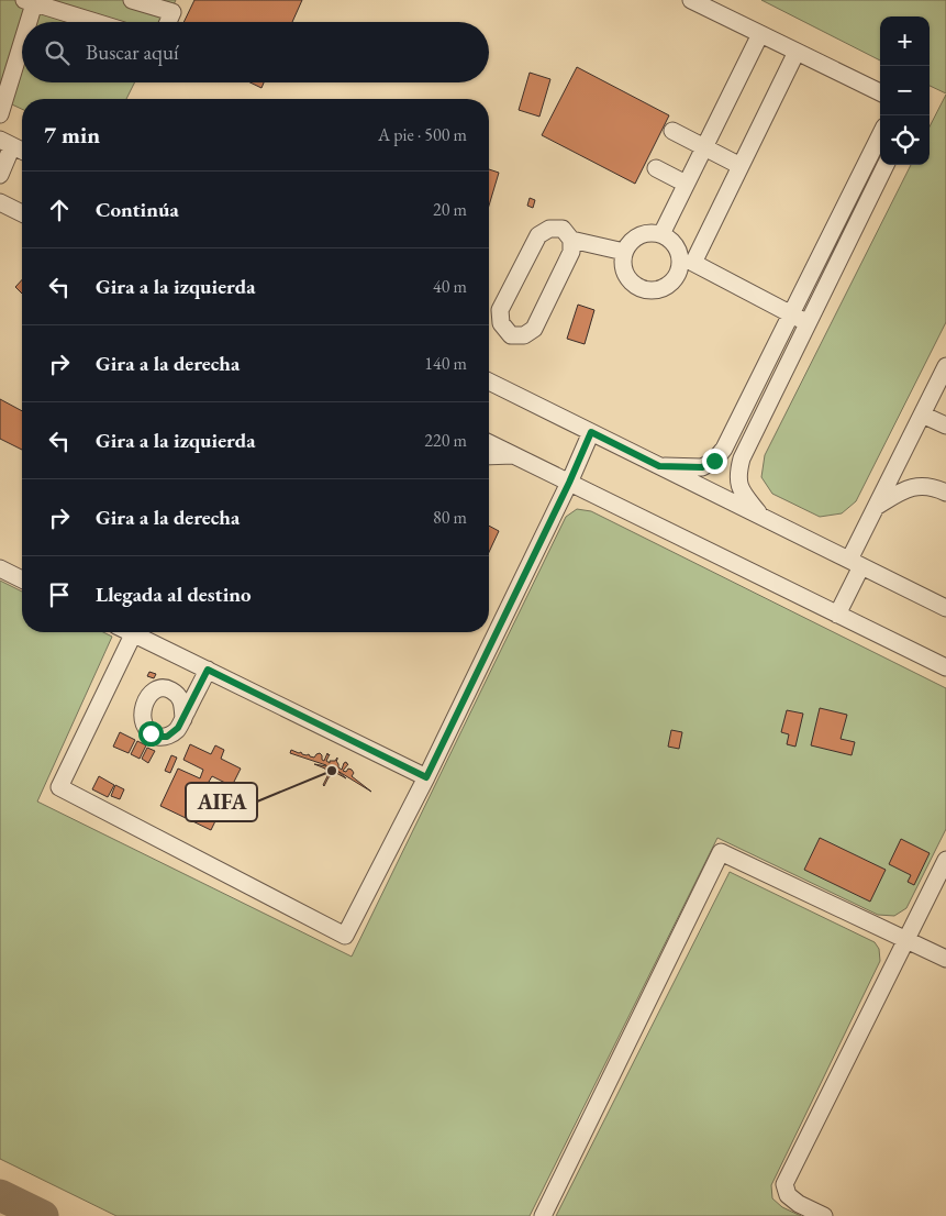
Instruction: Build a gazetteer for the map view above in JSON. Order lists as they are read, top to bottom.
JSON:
{
  "places": ["AIFA"],
  "page": {
    "map_buttons": ["+", "−"],
    "search": "Buscar aquí",
    "heading": ["7 min", "A pie · 500 m"],
    "list": [
      ["Continúa", "20 m"],
      ["Gira a la izquierda", "40 m"],
      ["Gira a la derecha", "140 m"],
      ["Gira a la izquierda", "220 m"],
      ["Gira a la derecha", "80 m"],
      "Llegada al destino"
    ]
  }
}
